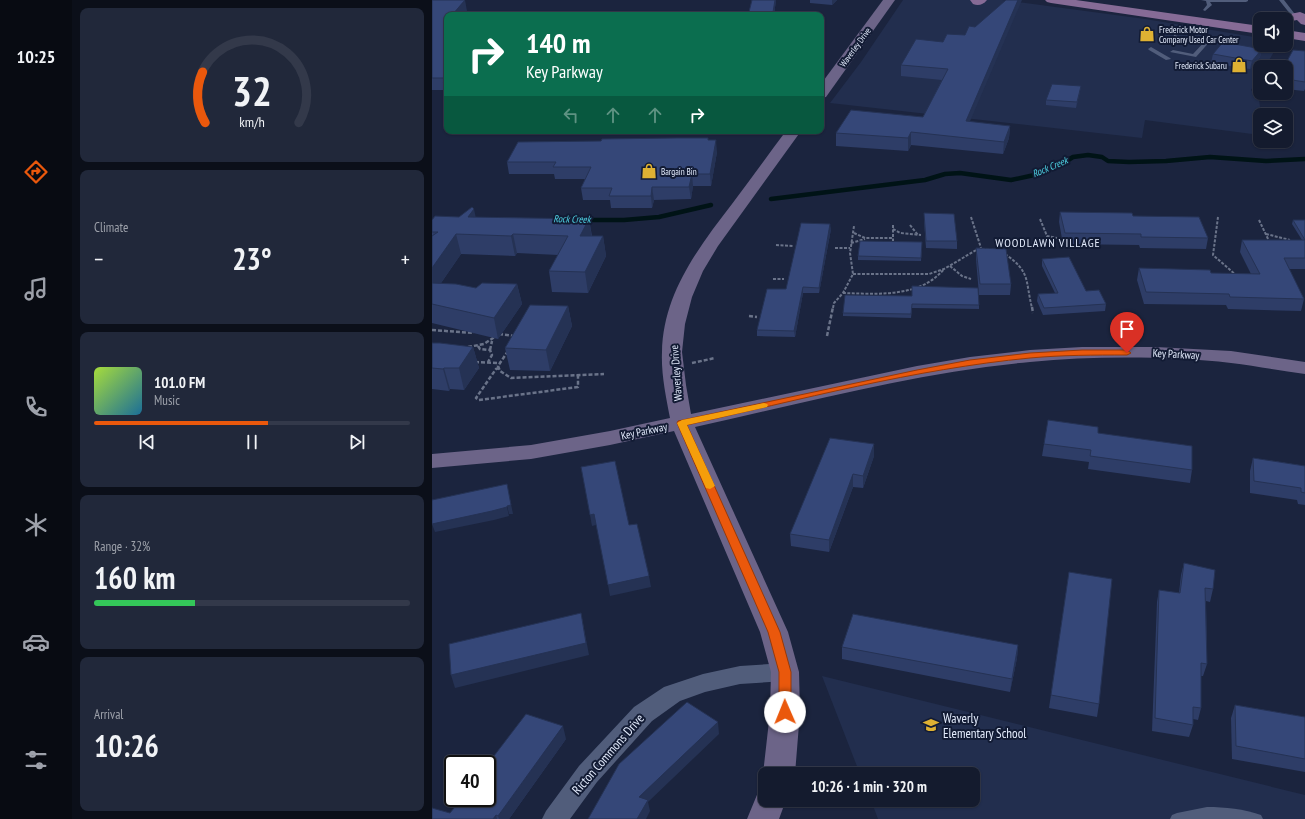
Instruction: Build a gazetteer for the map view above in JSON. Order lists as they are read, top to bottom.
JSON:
{
  "streets": {
    "street": ["Waverley Drive", "Key Parkway", "Ricton Commons Drive"]
  },
  "crossings": [
    ["Waverley Drive", "Key Parkway"],
    ["Waverley Drive", "Ricton Commons Drive"]
  ],
  "districts": ["WOODLAWN VILLAGE"],
  "water": ["Rock Creek"],
  "places": {
    "shop": ["Frederick Motor Company Used Car Center", "Frederick Subaru", "Bargain Bin"],
    "school or university": ["Waverly Elementary School"]
  },
  "page": {
    "tabs": "10:25",
    "turn": ["140 m", "Key Parkway"],
    "tile": [
      "Climate",
      ["Range · 32%", "160 km"],
      ["Arrival", "10:26"]
    ],
    "heat": ["−", "23°", "+"],
    "song": ["101.0 FM", "Music"],
    "limit": "40",
    "trip": "10:26 · 1 min · 320 m",
    "gauge": ["32", "km/h"]
  }
}
